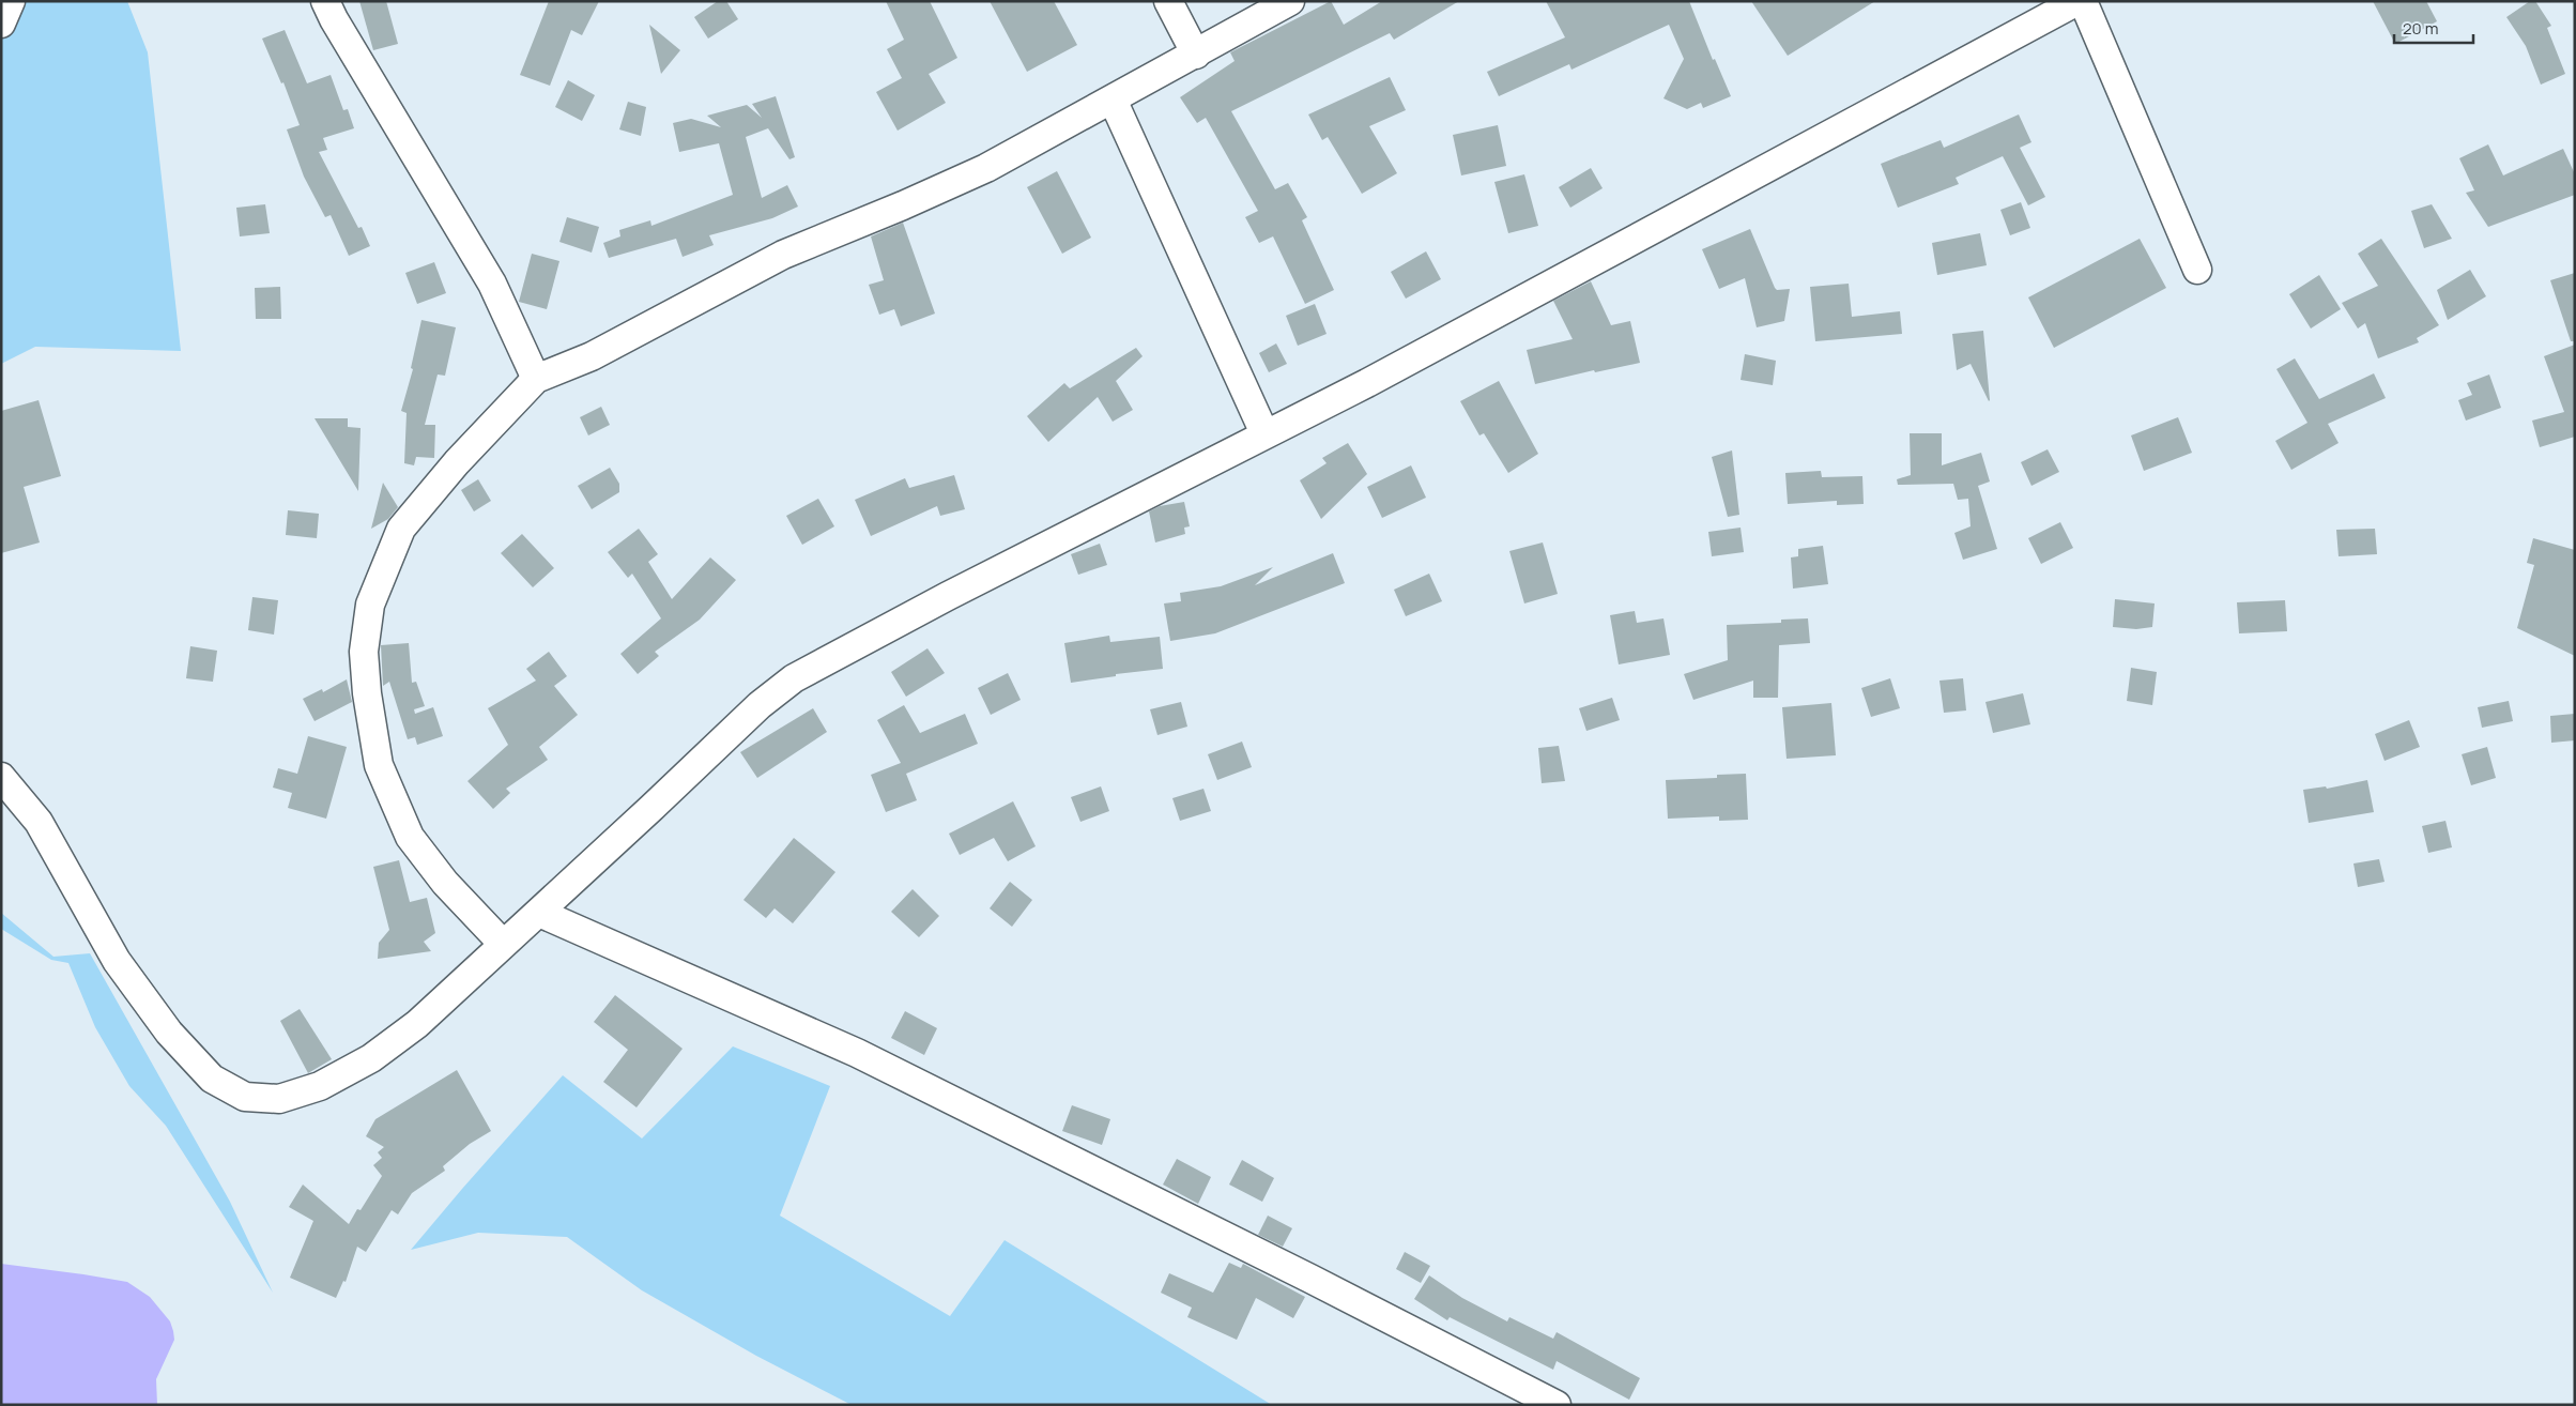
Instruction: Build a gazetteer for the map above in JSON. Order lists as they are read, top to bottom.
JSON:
{
  "scale_bar": "20 m"
}
